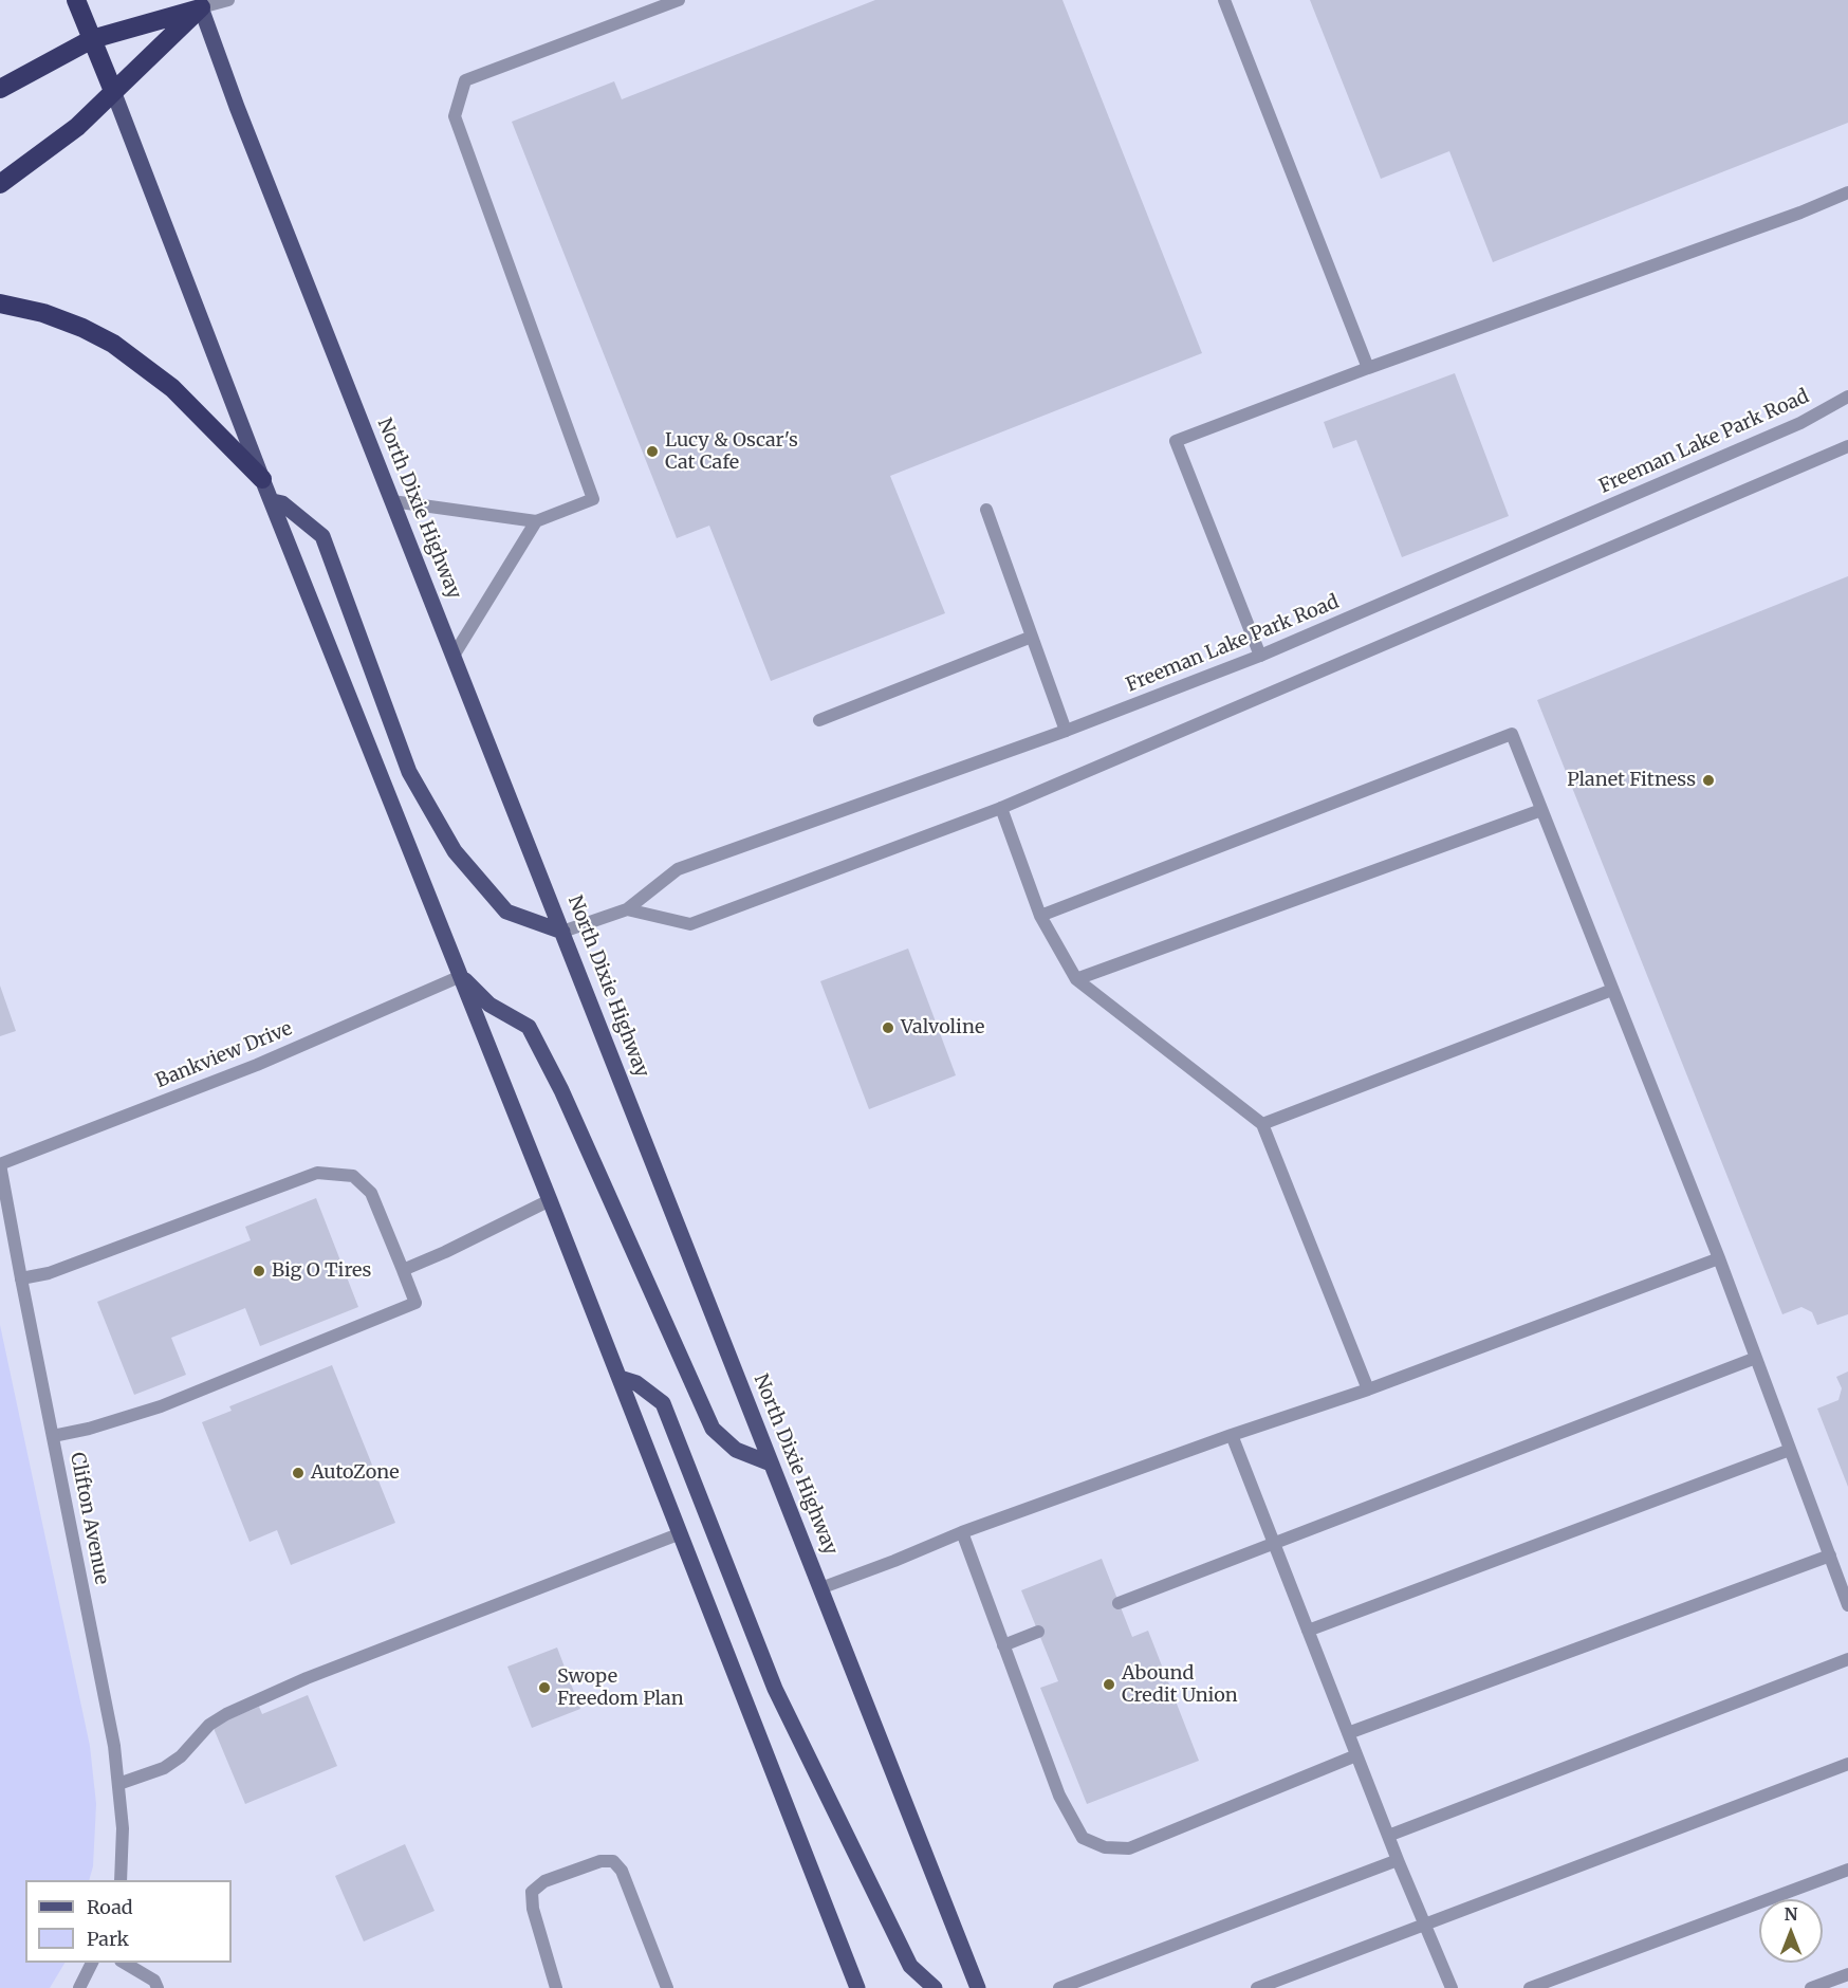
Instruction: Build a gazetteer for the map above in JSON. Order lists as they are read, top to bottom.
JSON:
{
  "streets": {
    "main road": ["North Dixie Highway"],
    "street": ["Freeman Lake Park Road", "Bankview Drive", "Clifton Avenue"]
  },
  "crossings": [
    ["Freeman Lake Park Road", "North Dixie Highway"],
    ["Bankview Drive", "Clifton Avenue"]
  ],
  "places": [
    "Lucy & Oscar's Cat Cafe",
    "Planet Fitness",
    "Valvoline",
    "Big O Tires",
    "AutoZone",
    "Abound Credit Union",
    "Swope Freedom Plan"
  ],
  "legend": ["Road", "Park"],
  "north": "top"
}
